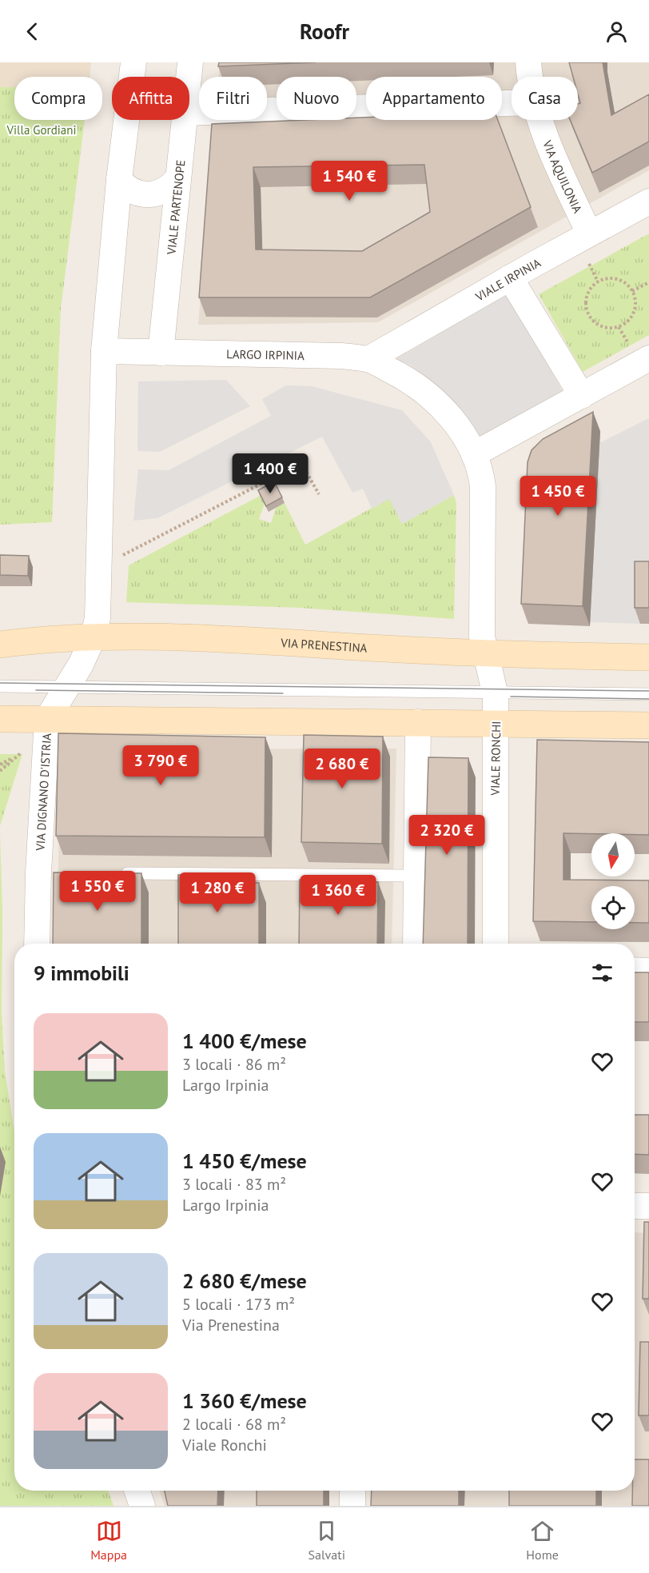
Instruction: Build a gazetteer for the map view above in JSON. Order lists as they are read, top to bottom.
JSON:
{
  "streets": {
    "main road": ["VIA PRENESTINA"],
    "street": [
      "VIA AQUILONIA",
      "VIALE PARTENOPE",
      "VIALE IRPINIA",
      "LARGO IRPINIA",
      "VIALE RONCHI",
      "VIA DIGNANO D'ISTRIA"
    ]
  },
  "crossings": [
    ["VIA AQUILONIA", "VIALE IRPINIA"],
    ["VIALE PARTENOPE", "LARGO IRPINIA"],
    ["VIALE IRPINIA", "LARGO IRPINIA"],
    ["LARGO IRPINIA", "VIA PRENESTINA"],
    ["LARGO IRPINIA", "VIALE RONCHI"],
    ["VIA PRENESTINA", "VIALE RONCHI"]
  ],
  "parks": ["Villa Gordiani"],
  "north": "bottom",
  "page": {
    "header": "Roofr",
    "chip": [
      "Compra",
      "Affitta",
      "Filtri",
      "Nuovo",
      "Appartamento",
      "Casa"
    ],
    "price": [
      "1 540 €",
      "1 400 €",
      "1 450 €",
      "3 790 €",
      "2 680 €",
      "2 320 €",
      "1 550 €",
      "1 280 €",
      "1 360 €"
    ],
    "heading": "9 immobili",
    "list": [
      {
        "name": "1 400 €/mese",
        "note": "3 locali · 86 m² · Largo Irpinia"
      },
      {
        "name": "1 450 €/mese",
        "note": "3 locali · 83 m² · Largo Irpinia"
      },
      {
        "name": "2 680 €/mese",
        "note": "5 locali · 173 m² · Via Prenestina"
      },
      {
        "name": "1 360 €/mese",
        "note": "2 locali · 68 m² · Viale Ronchi"
      }
    ],
    "tabs": ["Mappa", "Salvati", "Home"]
  }
}
